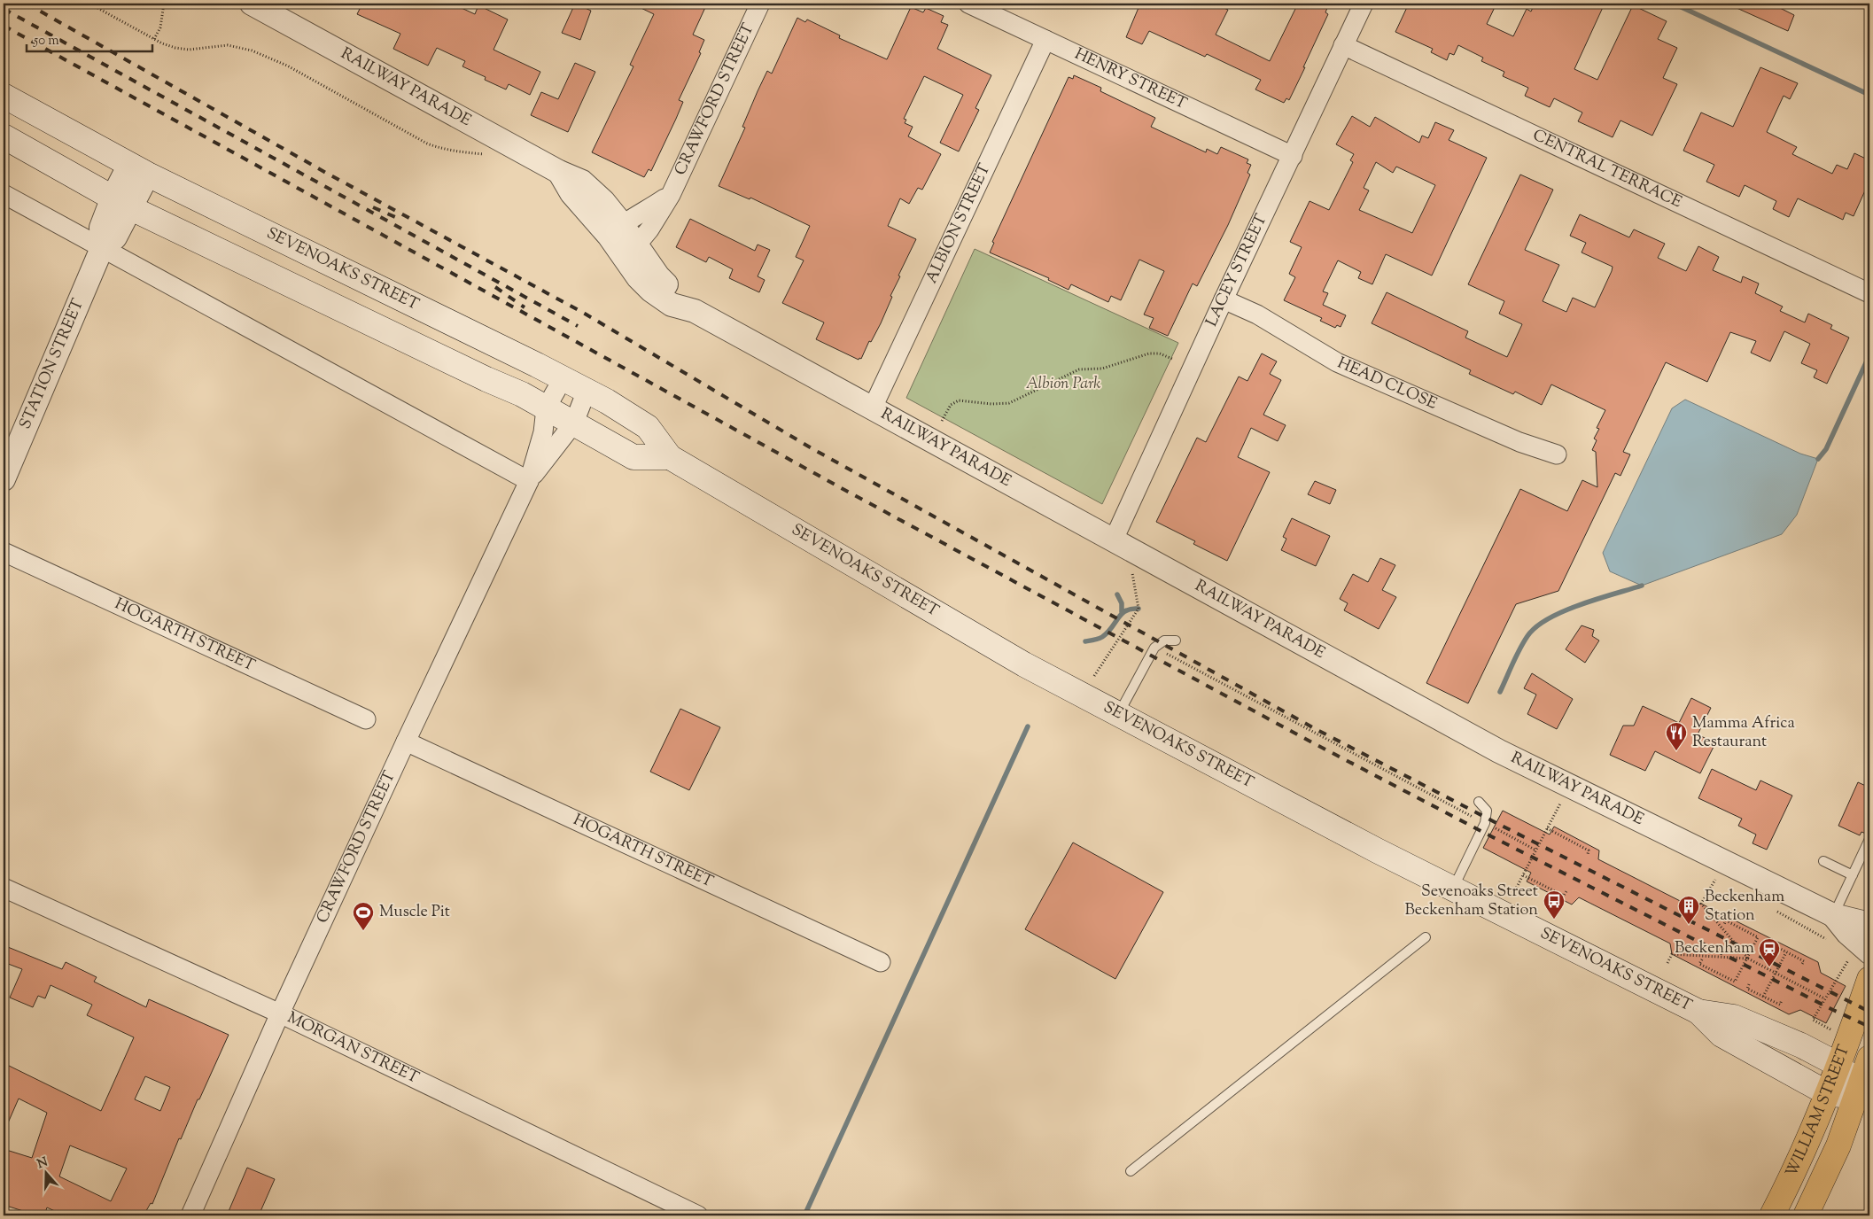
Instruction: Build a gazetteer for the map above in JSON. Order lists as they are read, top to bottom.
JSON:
{
  "streets": {
    "main road": ["SEVENOAKS STREET", "WILLIAM STREET"],
    "street": [
      "HENRY STREET",
      "RAILWAY PARADE",
      "CRAWFORD STREET",
      "CENTRAL TERRACE",
      "ALBION STREET",
      "LACEY STREET",
      "STATION STREET",
      "HEAD CLOSE",
      "HOGARTH STREET",
      "MORGAN STREET"
    ]
  },
  "crossings": [
    ["HENRY STREET", "ALBION STREET"],
    ["HENRY STREET", "LACEY STREET"],
    ["RAILWAY PARADE", "CRAWFORD STREET"],
    ["RAILWAY PARADE", "ALBION STREET"],
    ["RAILWAY PARADE", "LACEY STREET"],
    ["CRAWFORD STREET", "SEVENOAKS STREET"],
    ["CRAWFORD STREET", "HOGARTH STREET"],
    ["CRAWFORD STREET", "MORGAN STREET"],
    ["CENTRAL TERRACE", "LACEY STREET"],
    ["SEVENOAKS STREET", "STATION STREET"],
    ["SEVENOAKS STREET", "WILLIAM STREET"],
    ["LACEY STREET", "HEAD CLOSE"]
  ],
  "parks": ["Albion Park"],
  "places": {
    "restaurant": ["Mamma Africa Restaurant"],
    "bus stop": ["Sevenoaks Street Beckenham Station"],
    "building": ["Beckenham Station"],
    "sports": ["Muscle Pit"],
    "station": ["Beckenham"]
  },
  "scale_bar": "50 m",
  "north": "top"
}
